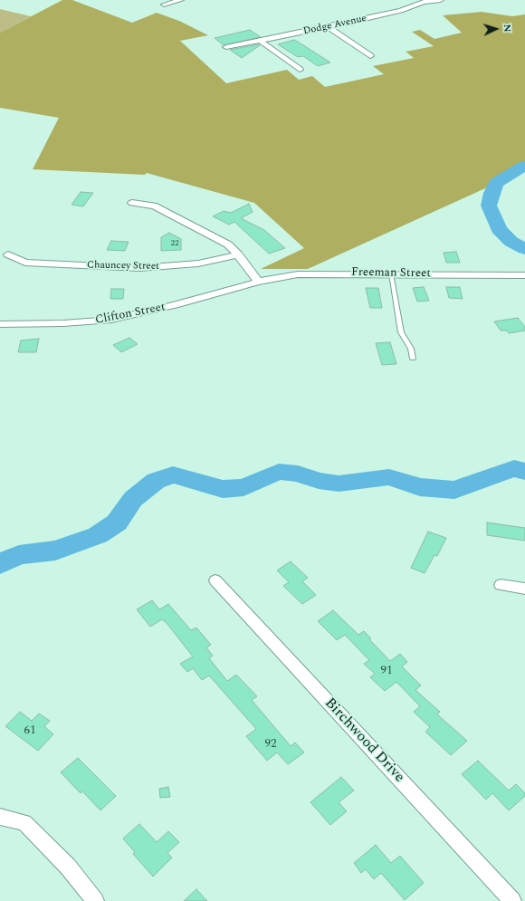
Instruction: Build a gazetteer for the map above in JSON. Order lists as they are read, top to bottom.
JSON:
{
  "streets": {
    "street": [
      "Dodge Avenue",
      "Chauncey Street",
      "Freeman Street",
      "Clifton Street",
      "Birchwood Drive"
    ]
  },
  "crossings": [
    ["Freeman Street", "Clifton Street"]
  ],
  "house_numbers": [
    "22",
    "91",
    "61",
    "92"
  ],
  "north": "right"
}
